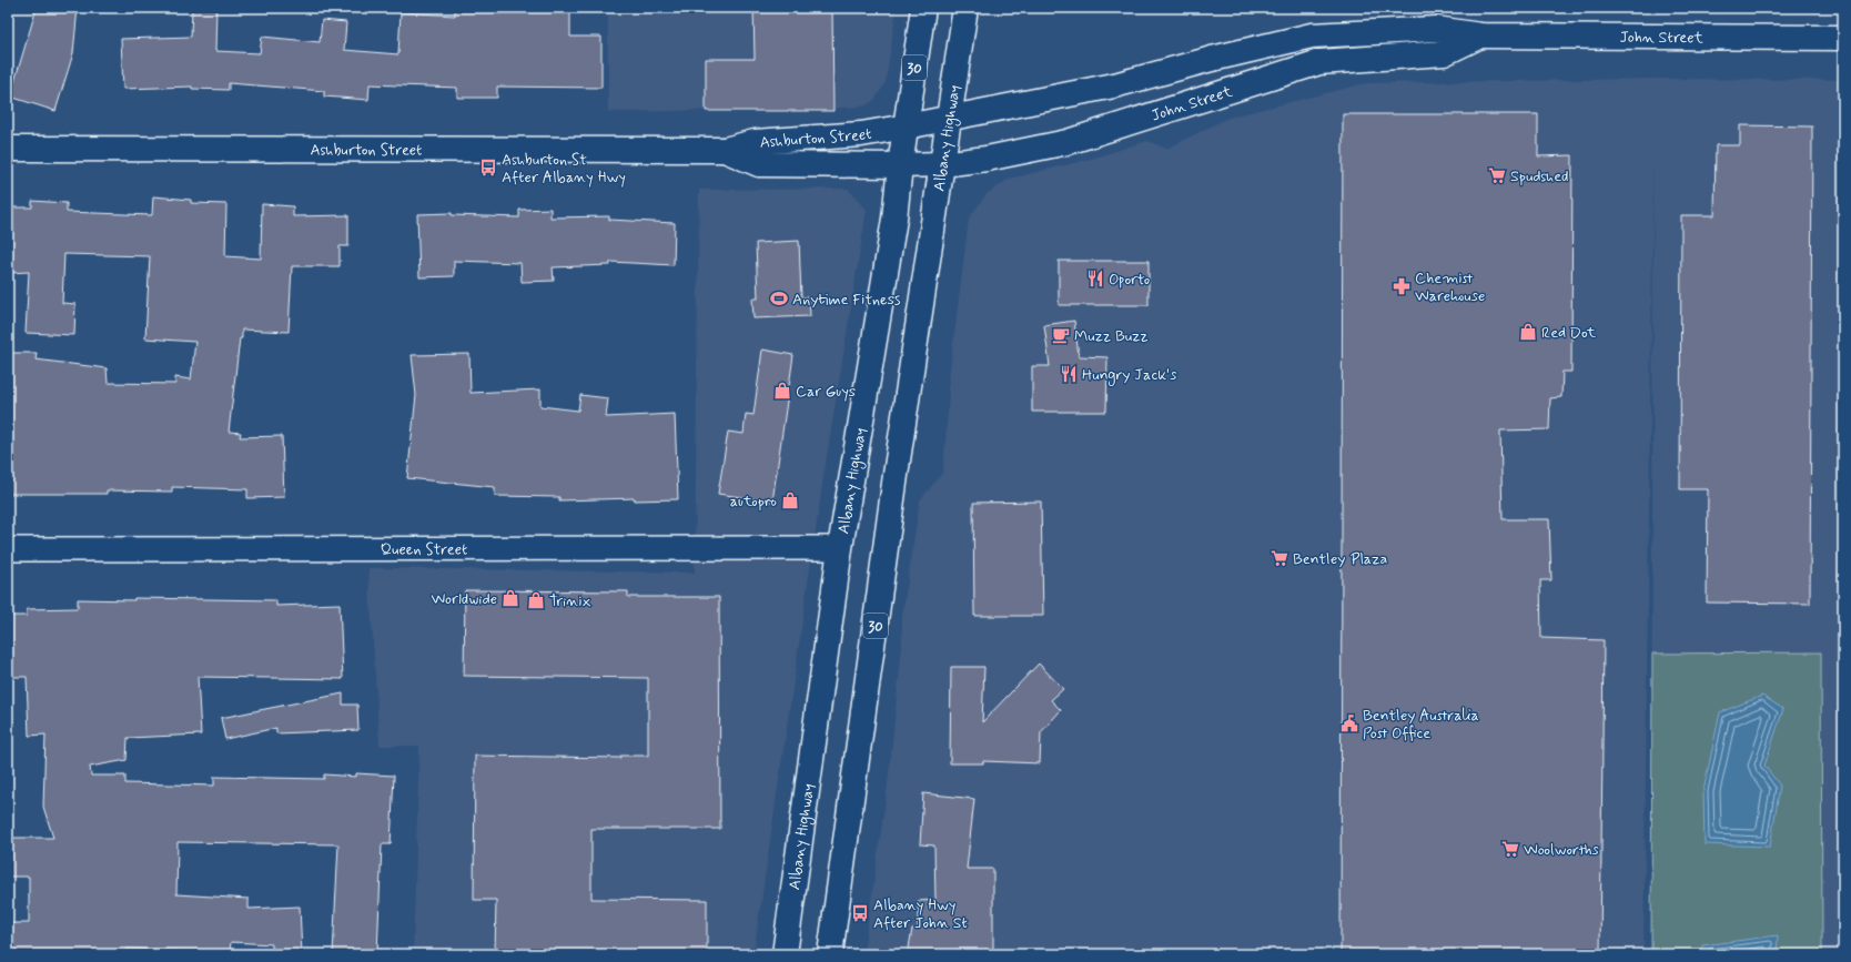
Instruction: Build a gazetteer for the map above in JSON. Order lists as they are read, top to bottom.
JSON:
{
  "streets": {
    "main road": [
      "John Street",
      "30",
      "Ashburton Street",
      "Albany Highway"
    ],
    "street": ["Queen Street"]
  },
  "crossings": [
    ["John Street", "Ashburton Street"],
    ["John Street", "Albany Highway"],
    ["Ashburton Street", "Albany Highway"],
    ["Albany Highway", "Queen Street"]
  ],
  "places": {
    "bus stop": ["Ashburton St After Albany Hwy", "Albany Hwy After John St"],
    "supermarket": ["Spudshed", "Bentley Plaza", "Woolworths"],
    "restaurant": ["Oporto", "Hungry Jack's"],
    "pharmacy": ["Chemist Warehouse"],
    "sports": ["Anytime Fitness"],
    "shop": [
      "Red Dot",
      "Car Guys",
      "autopro",
      "Worldwide",
      "Trinix"
    ],
    "cafe": ["Muzz Buzz"],
    "public building": ["Bentley Australia Post Office"]
  }
}
